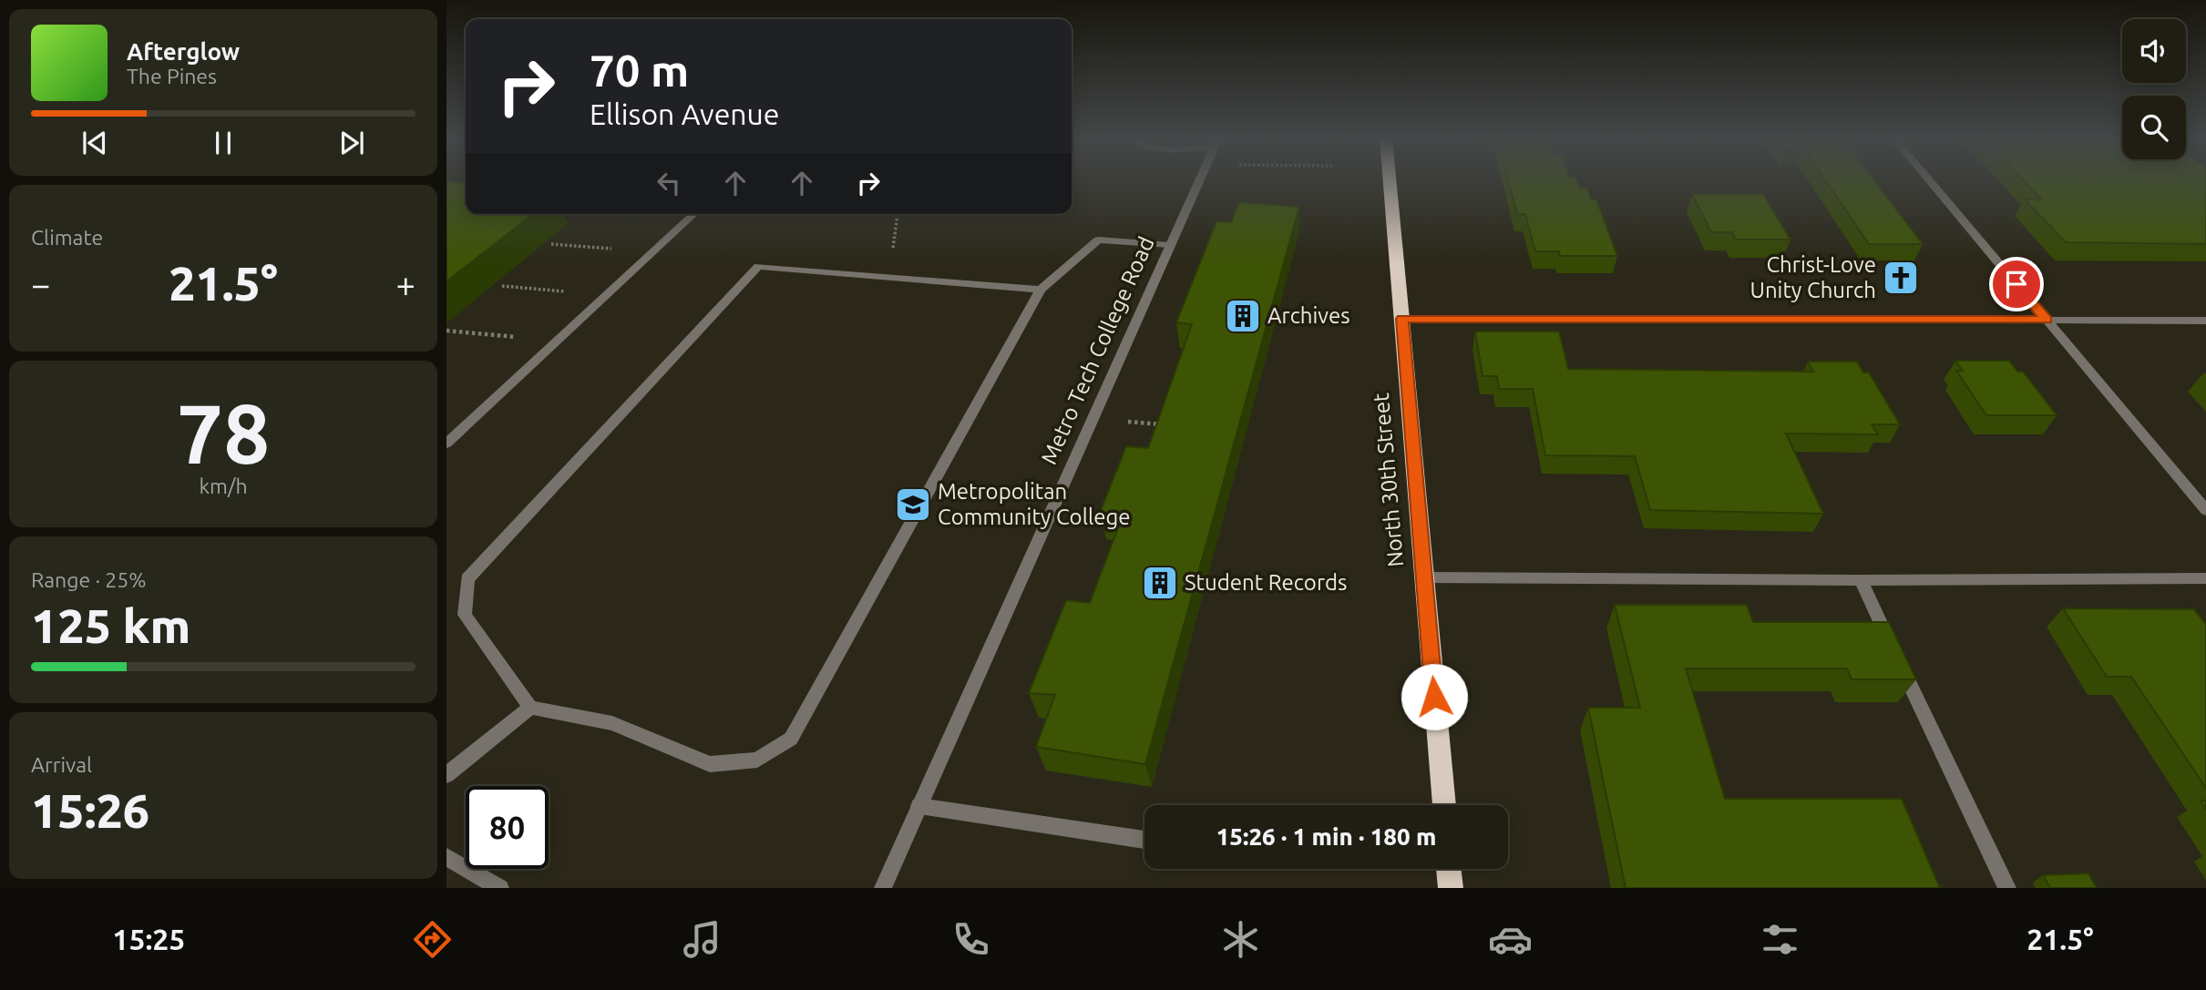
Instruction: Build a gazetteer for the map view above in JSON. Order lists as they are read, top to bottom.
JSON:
{
  "streets": {
    "highway": ["North 30th Street"],
    "street": ["Metro Tech College Road"]
  },
  "places": {
    "church": ["Christ-Love Unity Church"],
    "building": ["Archives", "Student Records"],
    "school or university": ["Metropolitan Community College"]
  },
  "page": {
    "turn": ["70 m", "Ellison Avenue"],
    "song": ["Afterglow", "The Pines"],
    "tile": [
      "Climate",
      ["78", "km/h"],
      ["Range · 25%", "125 km"],
      ["Arrival", "15:26"]
    ],
    "heat": ["−", "21.5°", "+"],
    "limit": "80",
    "trip": "15:26 · 1 min · 180 m",
    "tabs": ["15:25", "21.5°"]
  }
}
